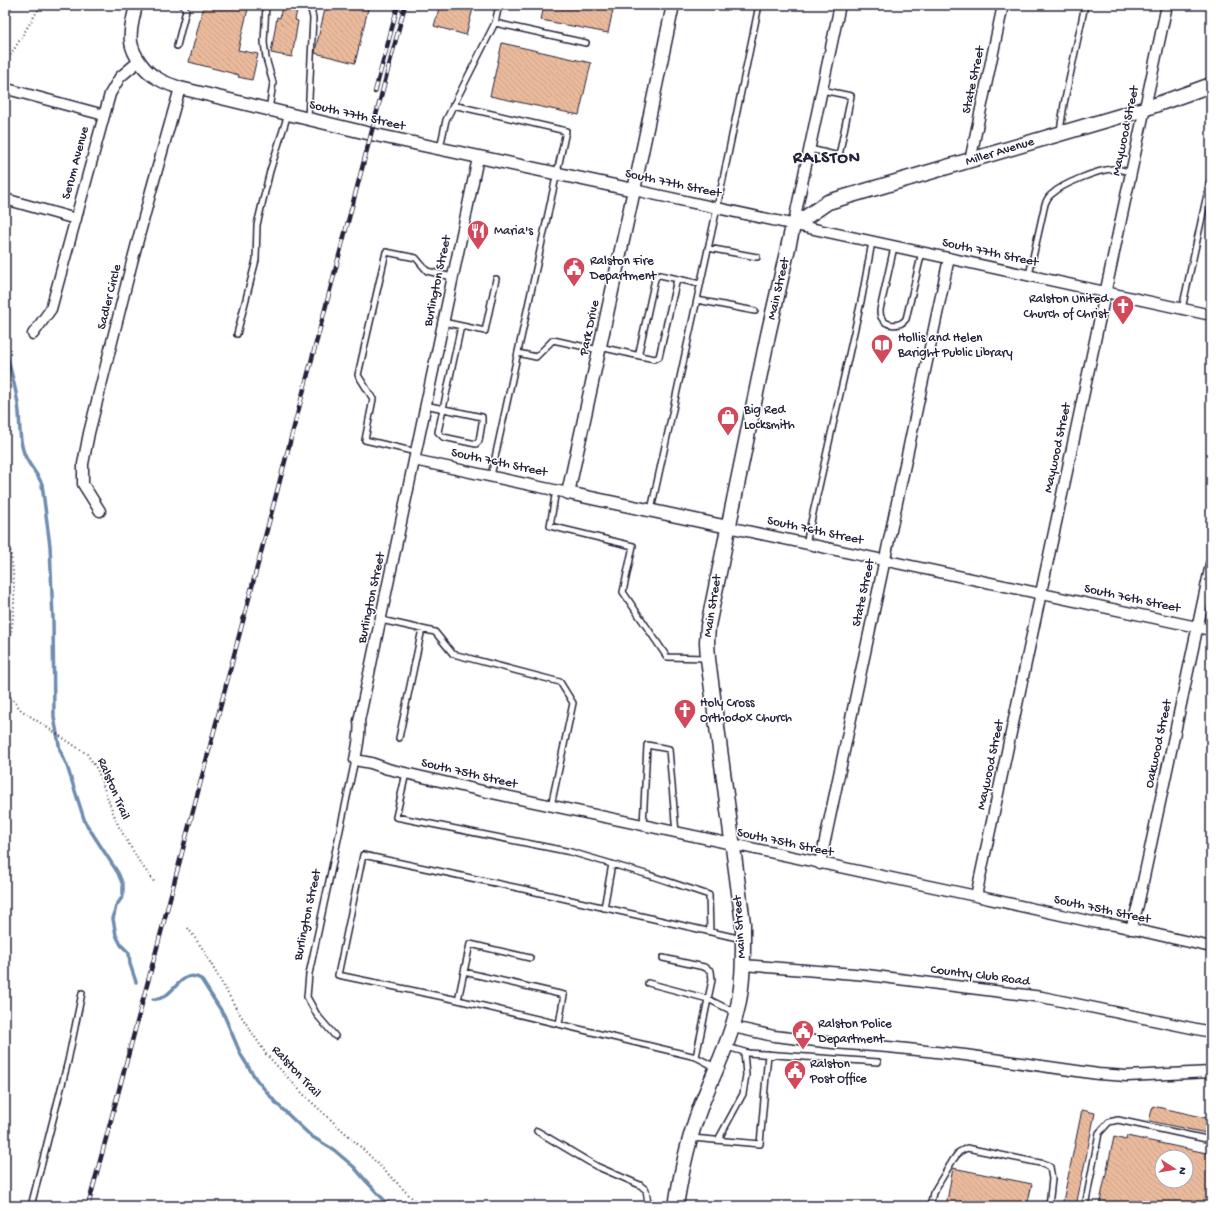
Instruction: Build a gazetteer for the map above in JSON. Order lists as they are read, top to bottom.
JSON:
{
  "streets": {
    "main road": ["Miller Avenue", "Main Street"],
    "street": [
      "State Street",
      "South 77th Street",
      "Maywood Street",
      "Serum Avenue",
      "Burlington Street",
      "Sadler Circle",
      "Park Drive",
      "South 76th Street",
      "Oakwood Street",
      "South 75th Street",
      "Country Club Road"
    ],
    "path": ["Ralston Trail"]
  },
  "crossings": [
    ["State Street", "South 77th Street"],
    ["State Street", "Miller Avenue"],
    ["State Street", "South 76th Street"],
    ["State Street", "South 75th Street"],
    ["South 77th Street", "Maywood Street"],
    ["South 77th Street", "Miller Avenue"],
    ["South 77th Street", "Serum Avenue"],
    ["South 77th Street", "Burlington Street"],
    ["South 77th Street", "Main Street"],
    ["South 77th Street", "Sadler Circle"],
    ["South 77th Street", "Park Drive"],
    ["Maywood Street", "Miller Avenue"],
    ["Maywood Street", "South 76th Street"],
    ["Maywood Street", "South 75th Street"],
    ["Miller Avenue", "Main Street"],
    ["Burlington Street", "South 76th Street"],
    ["Burlington Street", "South 75th Street"],
    ["Main Street", "South 76th Street"],
    ["Main Street", "South 75th Street"],
    ["Main Street", "Country Club Road"],
    ["Park Drive", "South 76th Street"],
    ["South 76th Street", "Oakwood Street"],
    ["Oakwood Street", "South 75th Street"]
  ],
  "districts": ["RALSTON"],
  "places": {
    "restaurant": ["Maria's"],
    "public building": ["Ralston Fire Department", "Ralston Police Department", "Ralston Post Office"],
    "church": ["Ralston United Church of Christ", "Holy Cross Orthodox Church"],
    "library": ["Hollis and Helen Baright Public Library"],
    "shop": ["Big Red Locksmith"]
  },
  "north": "right"
}
